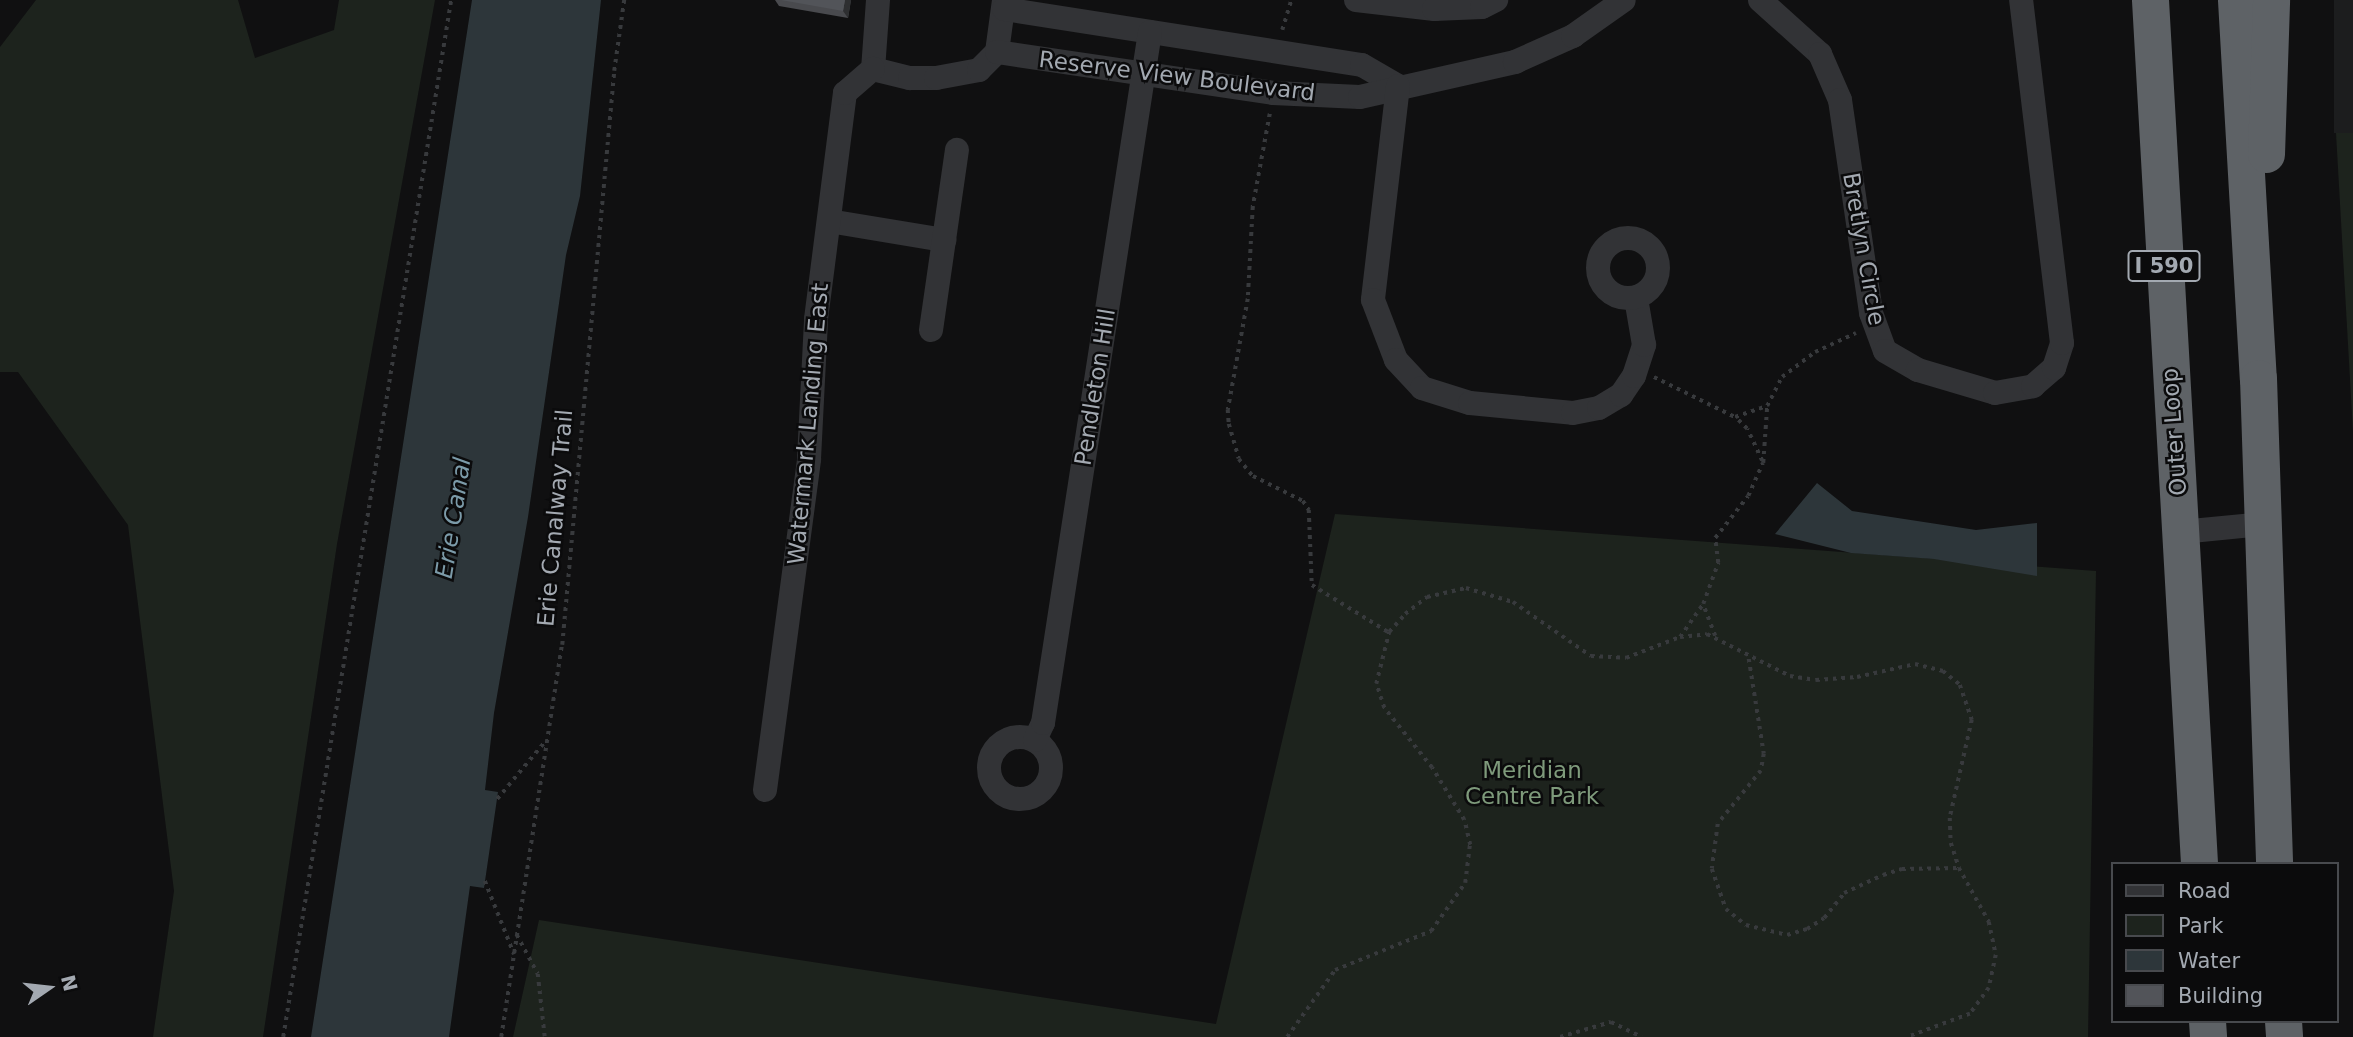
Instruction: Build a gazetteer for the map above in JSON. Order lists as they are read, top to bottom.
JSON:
{
  "streets": {
    "highway": ["I 590", "Outer Loop"],
    "street": [
      "Reserve View Boulevard",
      "Bretlyn Circle",
      "Pendleton Hill",
      "Watermark Landing East"
    ],
    "path": ["Erie Canalway Trail"]
  },
  "crossings": [
    ["Reserve View Boulevard", "Pendleton Hill"]
  ],
  "water": ["Erie Canal"],
  "parks": ["Meridian Centre Park"],
  "legend": [
    "Road",
    "Park",
    "Water",
    "Building"
  ],
  "north": "right"
}
